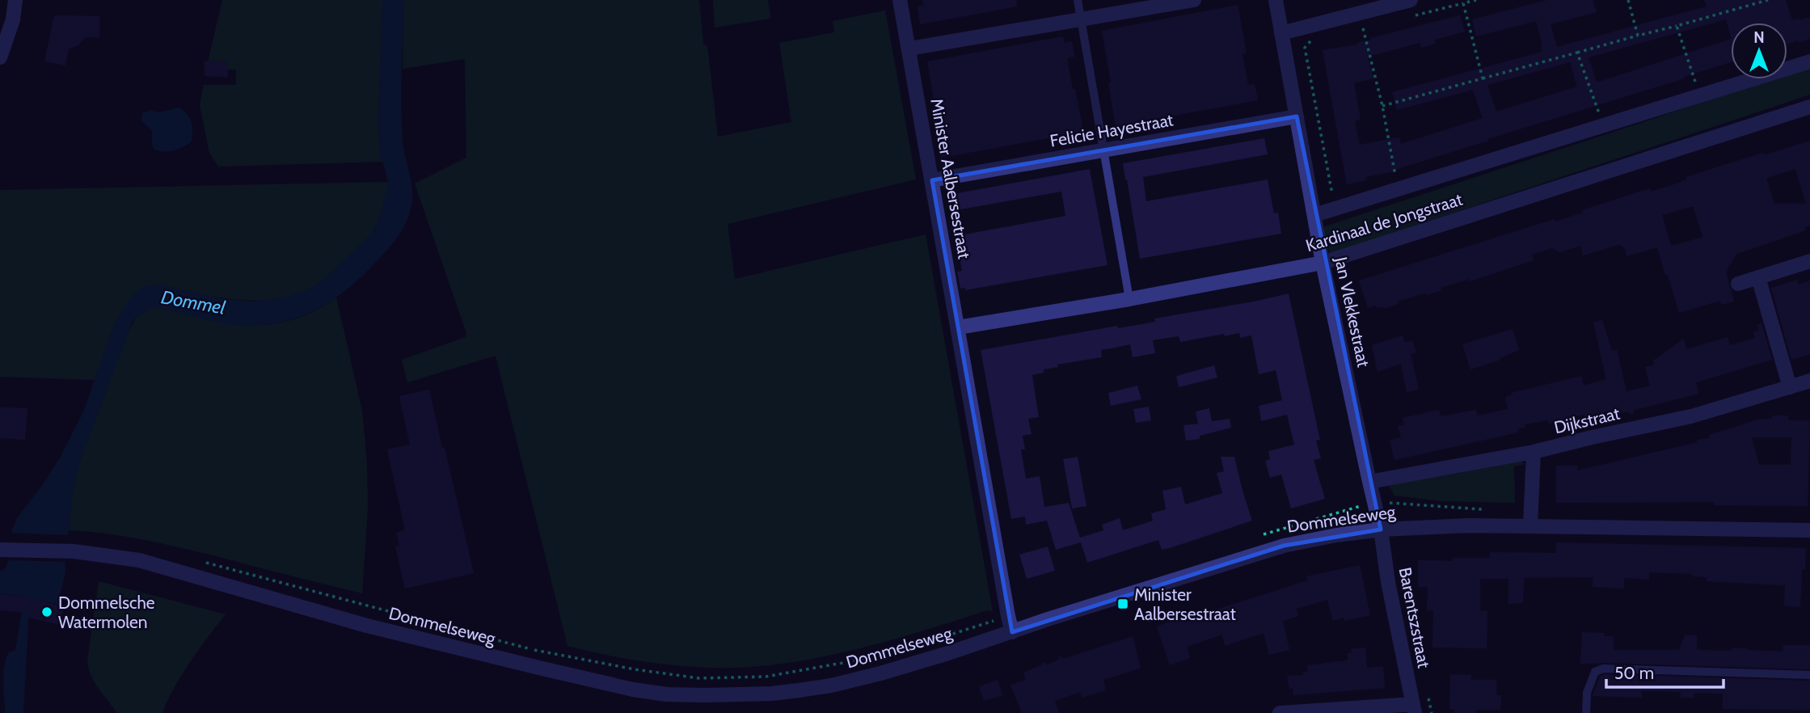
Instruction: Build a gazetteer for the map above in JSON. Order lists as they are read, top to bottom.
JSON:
{
  "streets": {
    "street": [
      "Felicie Hayestraat",
      "Minister Aalbersestraat",
      "Kardinaal de Jongstraat",
      "Jan Vlekkestraat",
      "Dijkstraat",
      "Dommelseweg",
      "Barentszstraat"
    ]
  },
  "crossings": [
    ["Felicie Hayestraat", "Minister Aalbersestraat"],
    ["Felicie Hayestraat", "Jan Vlekkestraat"],
    ["Minister Aalbersestraat", "Kardinaal de Jongstraat"],
    ["Minister Aalbersestraat", "Dommelseweg"],
    ["Kardinaal de Jongstraat", "Jan Vlekkestraat"],
    ["Jan Vlekkestraat", "Dijkstraat"],
    ["Jan Vlekkestraat", "Dommelseweg"],
    ["Jan Vlekkestraat", "Barentszstraat"],
    ["Dommelseweg", "Barentszstraat"]
  ],
  "water": ["Dommel"],
  "places": {
    "transit": ["Minister Aalbersestraat"],
    "other": ["Dommelsche Watermolen"]
  },
  "scale_bar": "50 m",
  "north": "top"
}
